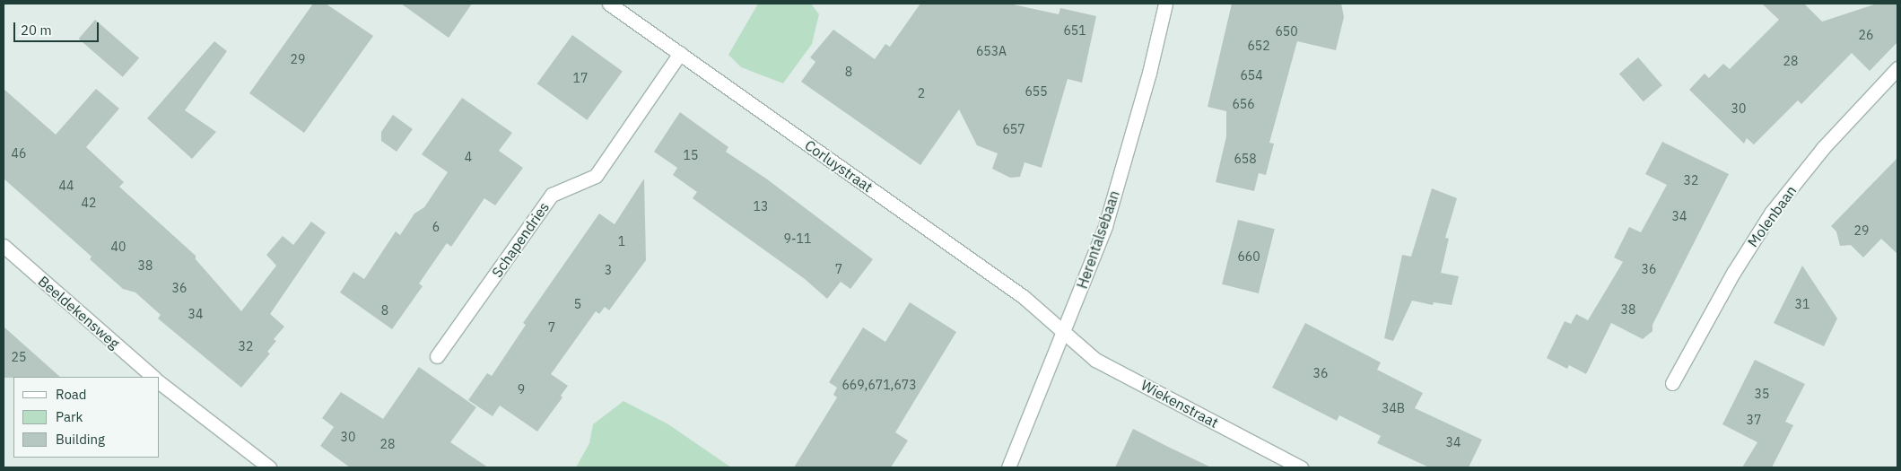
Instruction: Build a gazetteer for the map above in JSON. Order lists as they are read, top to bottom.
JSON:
{
  "streets": {
    "street": [
      "Corluystraat",
      "Molenbaan",
      "Schapendries",
      "Herentalsebaan",
      "Beeldekensweg",
      "Wiekenstraat"
    ]
  },
  "crossings": [
    ["Corluystraat", "Schapendries"],
    ["Corluystraat", "Herentalsebaan"],
    ["Corluystraat", "Wiekenstraat"],
    ["Herentalsebaan", "Wiekenstraat"]
  ],
  "house_numbers": [
    "651",
    "650",
    "26",
    "652",
    "653A",
    "29",
    "28",
    "8",
    "654",
    "17",
    "655",
    "2",
    "656",
    "30",
    "657",
    "46",
    "15",
    "4",
    "658",
    "32",
    "44",
    "42",
    "13",
    "34",
    "6",
    "29",
    "9-11",
    "1",
    "40",
    "660",
    "38",
    "7",
    "36",
    "3",
    "36",
    "5",
    "31",
    "38",
    "8",
    "34",
    "7",
    "32",
    "25",
    "36",
    "669,671,673",
    "9",
    "35",
    "34B",
    "37",
    "30",
    "34",
    "28"
  ],
  "legend": ["Road", "Park", "Building"],
  "scale_bar": "20 m"
}
